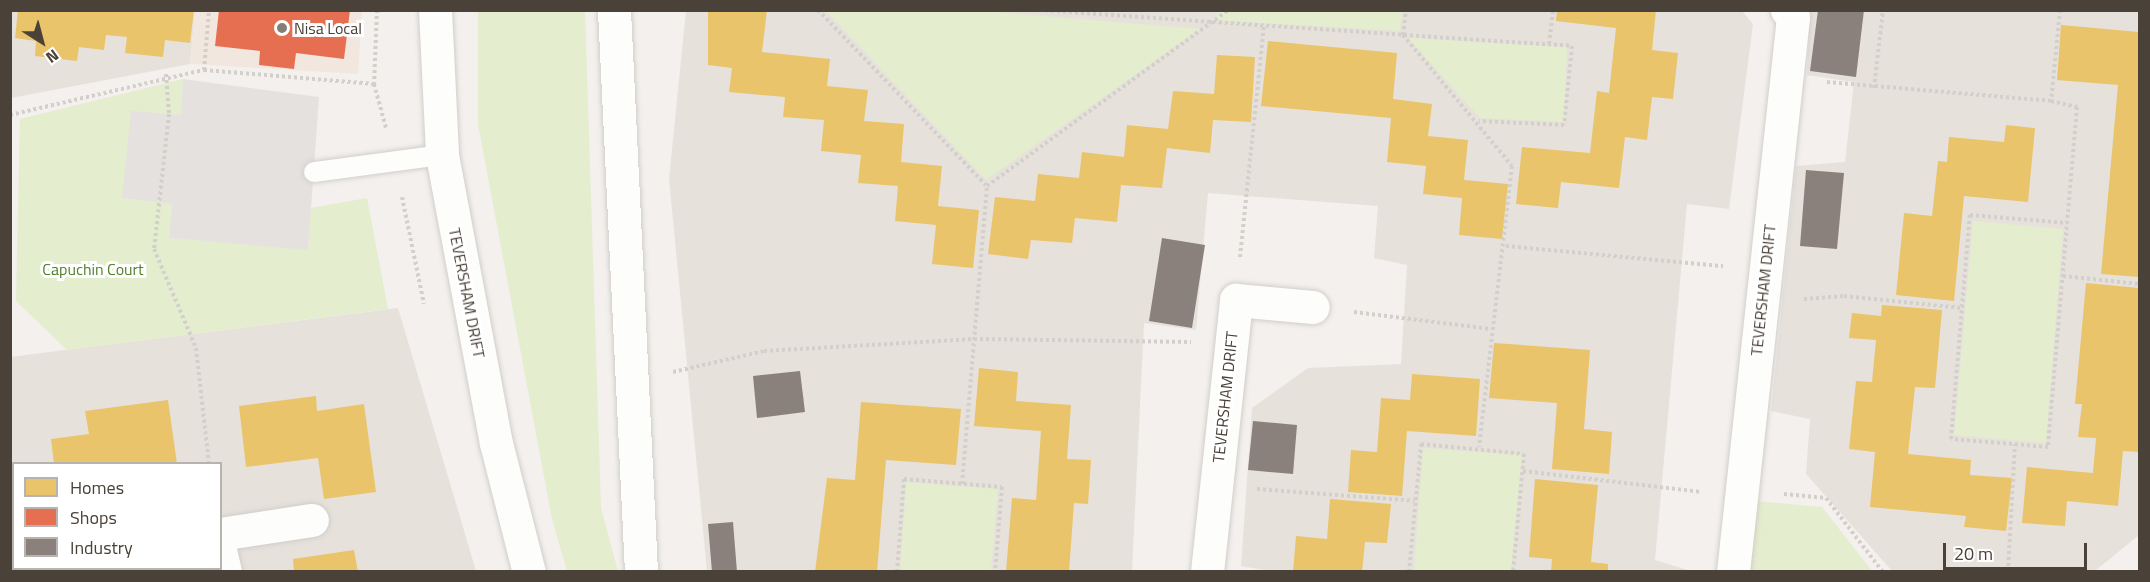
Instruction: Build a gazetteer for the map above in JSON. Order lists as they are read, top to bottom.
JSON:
{
  "streets": {
    "street": ["TEVERSHAM DRIFT"]
  },
  "parks": ["Capuchin Court"],
  "places": ["Nisa Local"],
  "legend": ["Homes", "Shops", "Industry"],
  "scale_bar": "20 m",
  "north": "bottom right"
}
